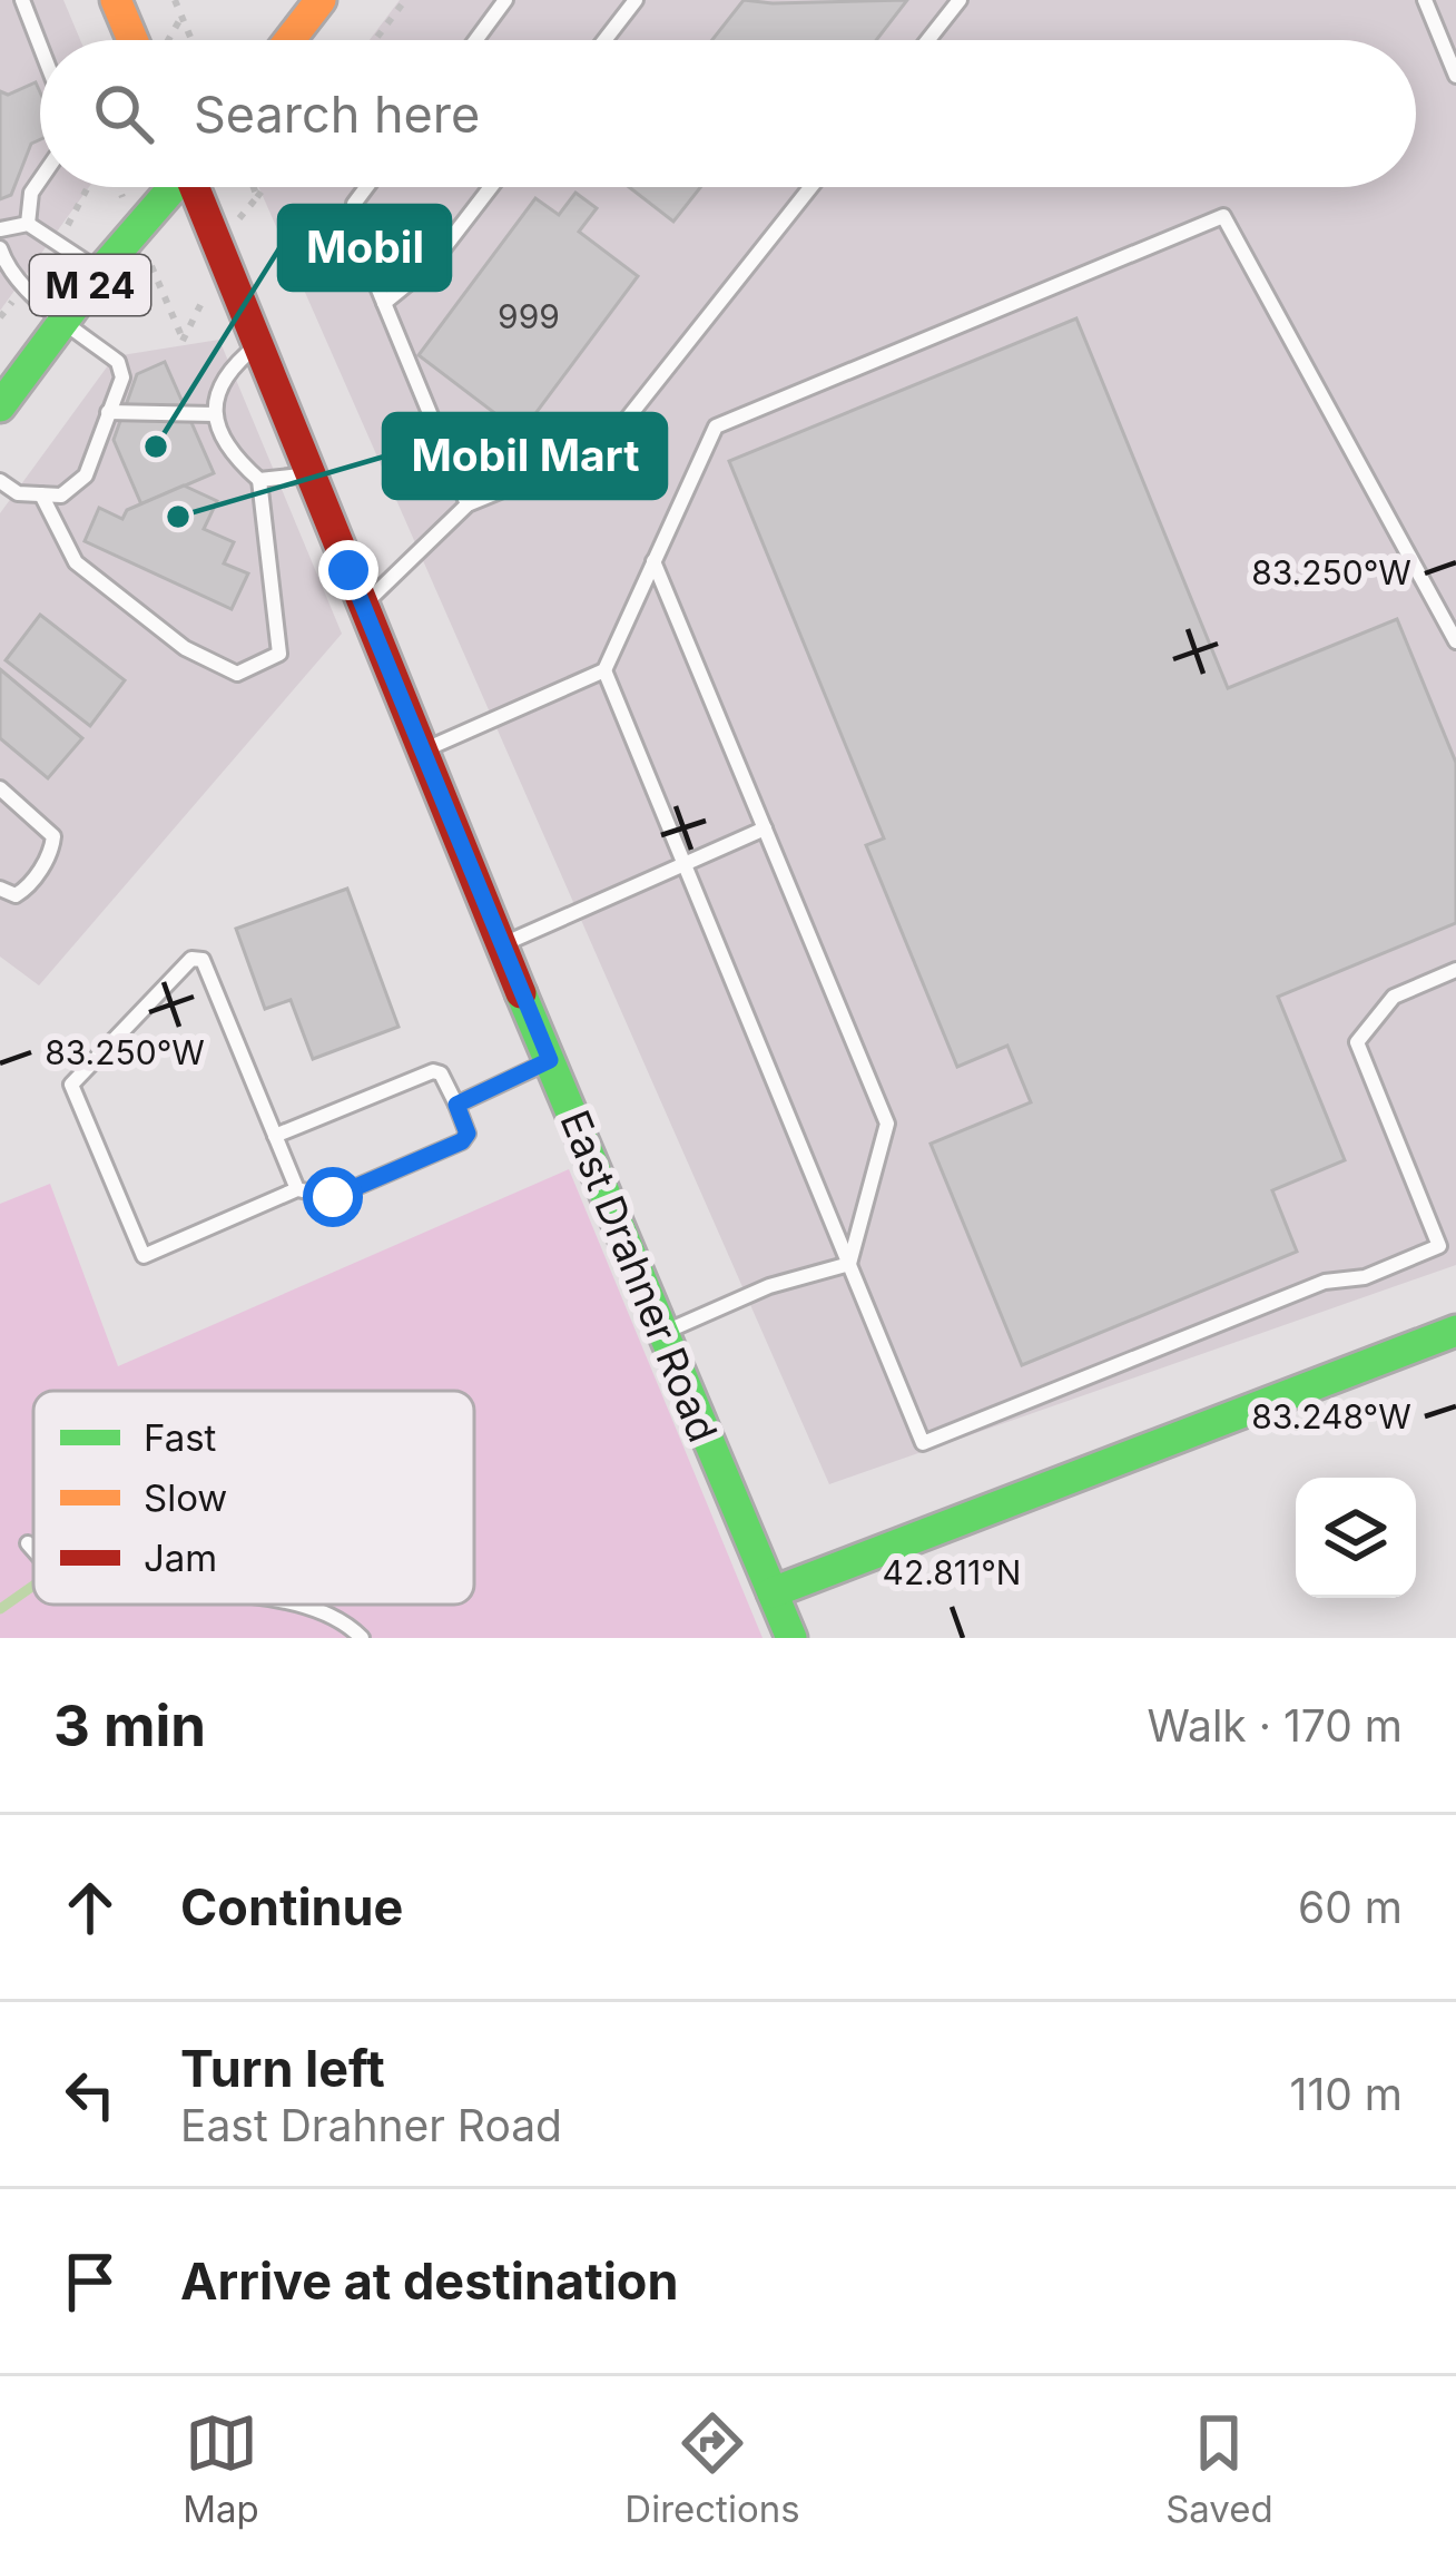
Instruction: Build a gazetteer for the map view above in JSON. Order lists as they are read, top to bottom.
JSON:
{
  "streets": {
    "street": ["M 24", "East Drahner Road"]
  },
  "places": ["Mobil", "Mobil Mart"],
  "house_numbers": ["999"],
  "legend": ["Fast", "Slow", "Jam"],
  "page": {
    "search": "Search here",
    "heading": ["3 min", "Walk · 170 m"],
    "list": [
      ["Continue", "60 m"],
      ["Turn left", "East Drahner Road", "110 m"],
      "Arrive at destination"
    ],
    "nav": ["Map", "Directions", "Saved"]
  },
  "coordinates": ["83.250°W", "83.248°W", "42.811°N"]
}
